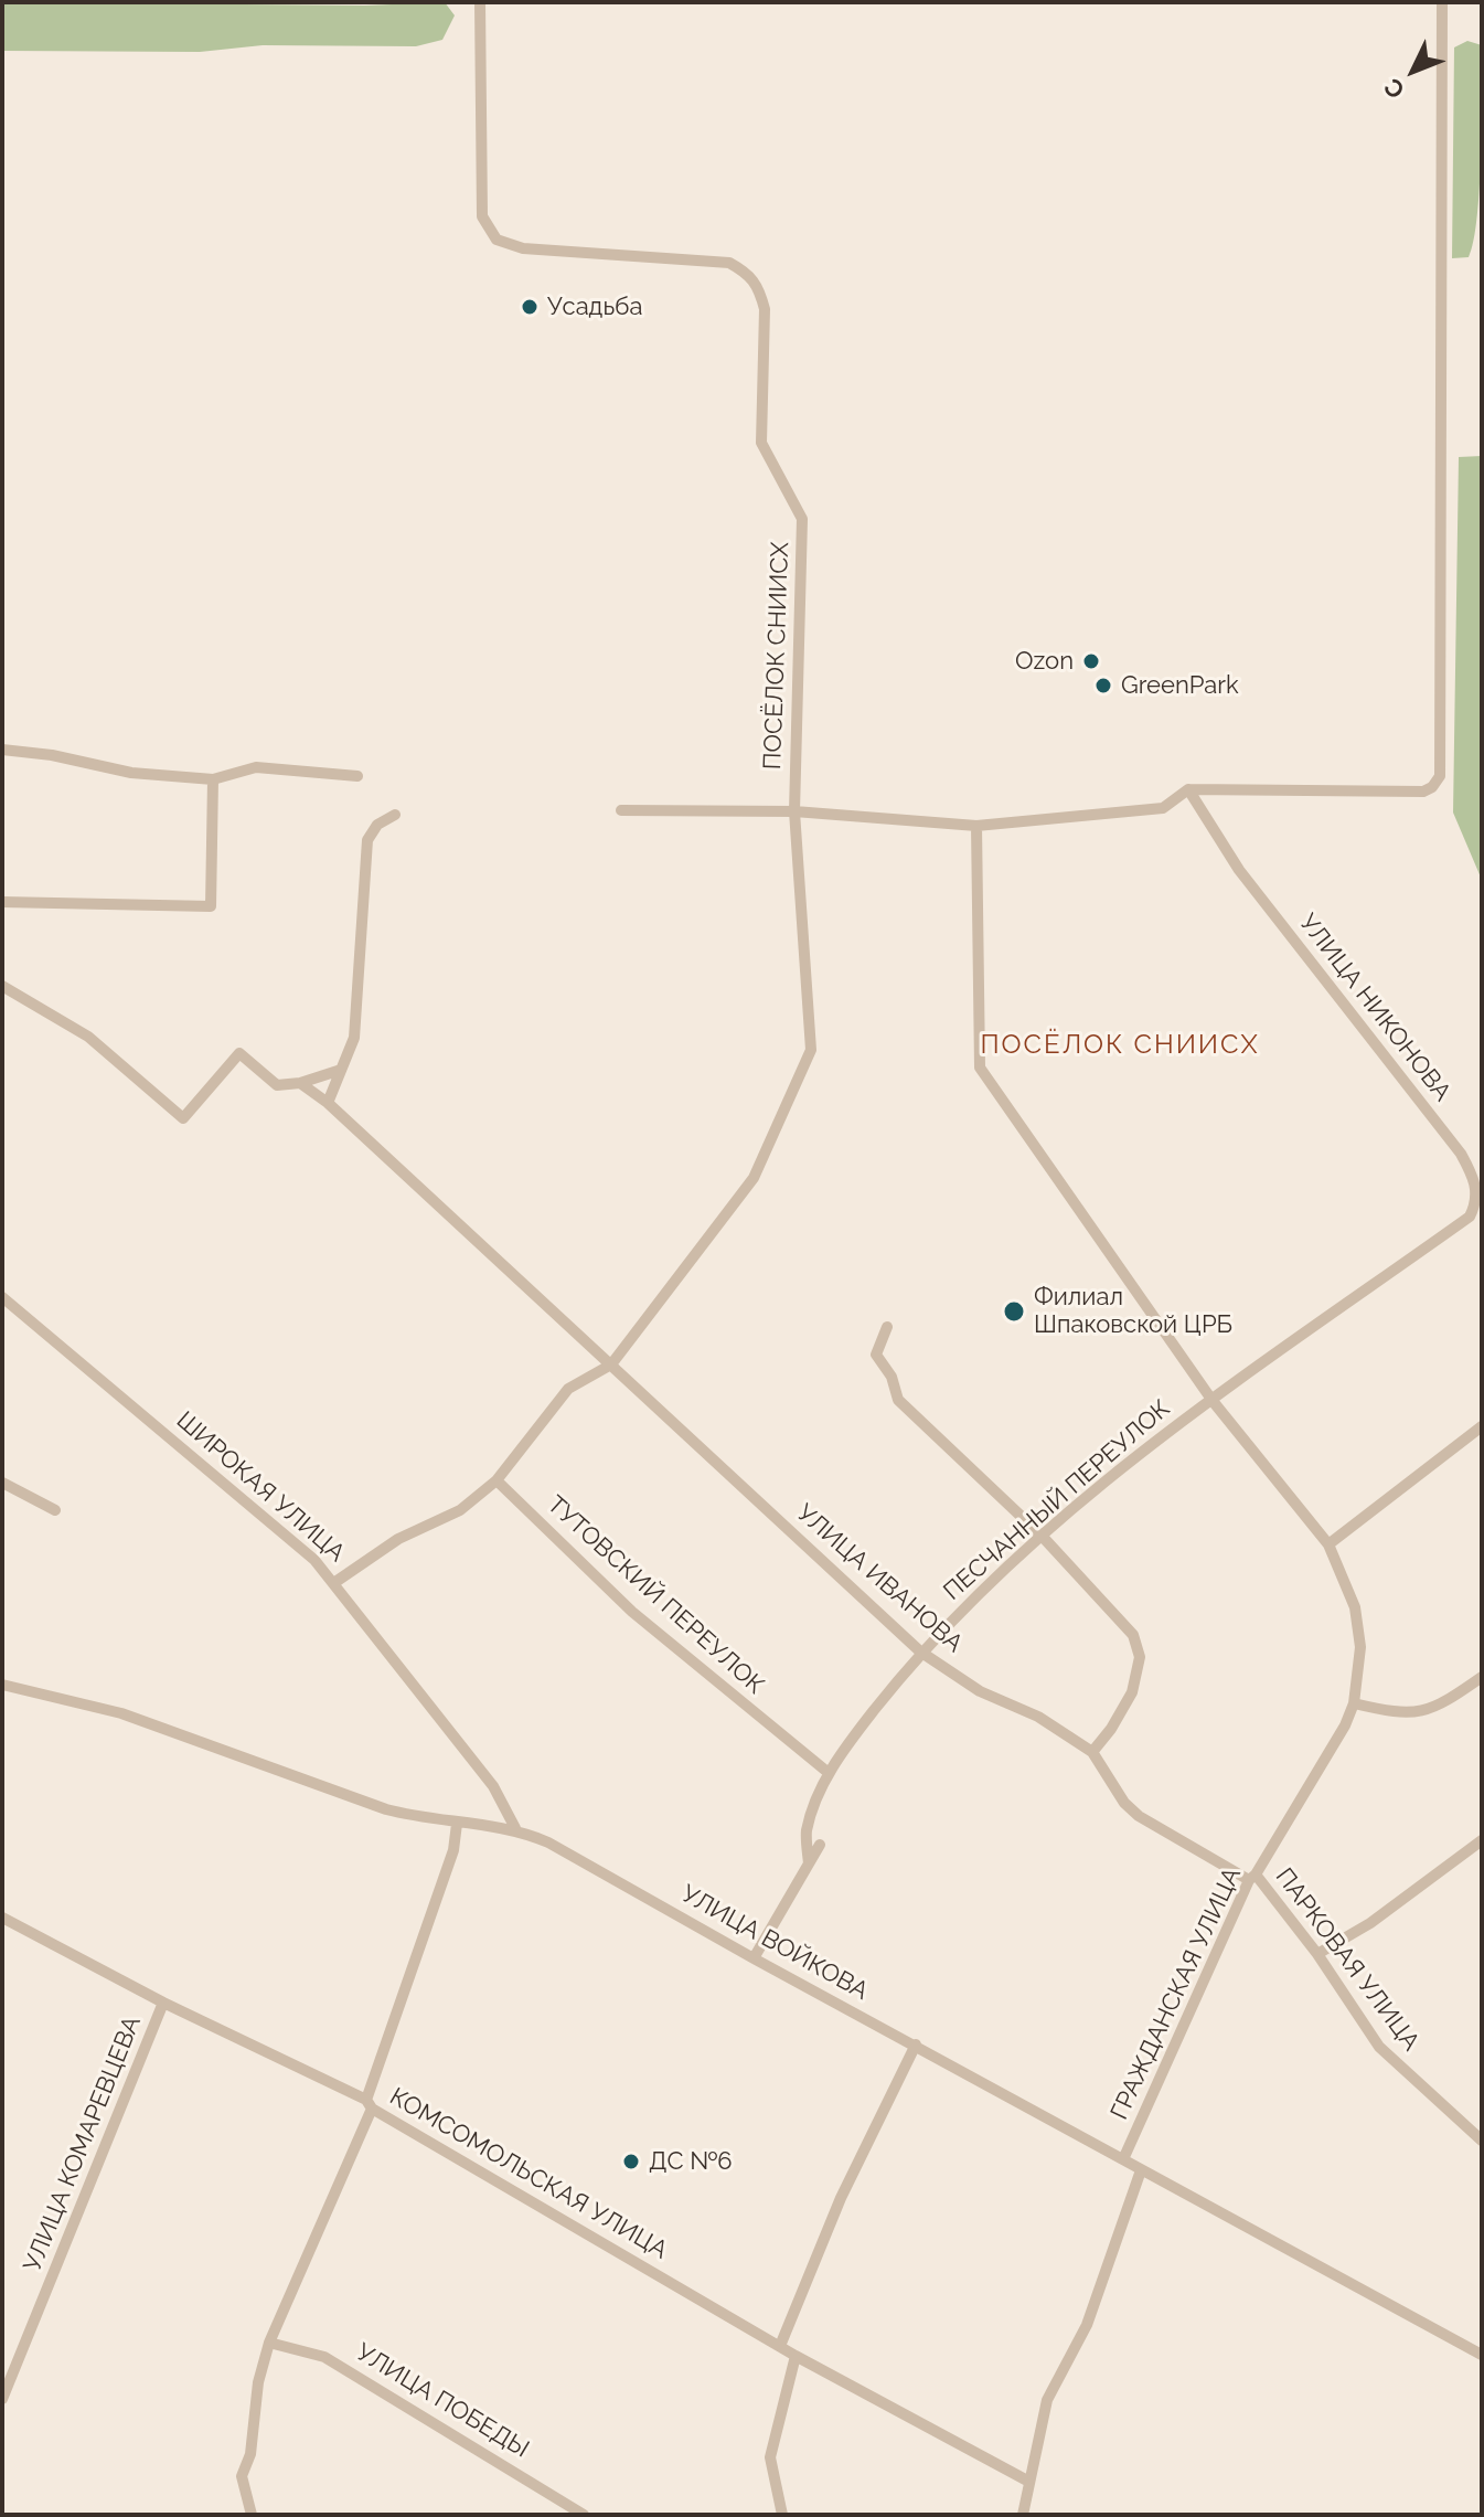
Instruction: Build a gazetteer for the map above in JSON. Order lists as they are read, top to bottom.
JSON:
{
  "streets": {
    "street": [
      "ПОСЁЛОК СНИИСХ",
      "УЛИЦА НИКОНОВА",
      "ШИРОКАЯ УЛИЦА",
      "ПЕСЧАННЫЙ ПЕРЕУЛОК",
      "УЛИЦА ИВАНОВА",
      "ТУТОВСКИЙ ПЕРЕУЛОК",
      "УЛИЦА ВОЙКОВА",
      "ПАРКОВАЯ УЛИЦА",
      "ГРАЖДАНСКАЯ УЛИЦА",
      "УЛИЦА КОМАРЕВЦЕВА",
      "КОМСОМОЛЬСКАЯ УЛИЦА",
      "УЛИЦА ПОБЕДЫ"
    ]
  },
  "crossings": [
    ["ПОСЁЛОК СНИИСХ", "УЛИЦА ИВАНОВА"],
    ["УЛИЦА НИКОНОВА", "ПЕСЧАННЫЙ ПЕРЕУЛОК"],
    ["УЛИЦА НИКОНОВА", "ГРАЖДАНСКАЯ УЛИЦА"],
    ["ШИРОКАЯ УЛИЦА", "УЛИЦА ВОЙКОВА"],
    ["ПЕСЧАННЫЙ ПЕРЕУЛОК", "УЛИЦА ИВАНОВА"],
    ["ПЕСЧАННЫЙ ПЕРЕУЛОК", "ТУТОВСКИЙ ПЕРЕУЛОК"],
    ["ПЕСЧАННЫЙ ПЕРЕУЛОК", "ГРАЖДАНСКАЯ УЛИЦА"],
    ["УЛИЦА ИВАНОВА", "ПАРКОВАЯ УЛИЦА"],
    ["УЛИЦА ИВАНОВА", "ГРАЖДАНСКАЯ УЛИЦА"],
    ["УЛИЦА ВОЙКОВА", "ГРАЖДАНСКАЯ УЛИЦА"],
    ["ПАРКОВАЯ УЛИЦА", "ГРАЖДАНСКАЯ УЛИЦА"],
    ["УЛИЦА КОМАРЕВЦЕВА", "КОМСОМОЛЬСКАЯ УЛИЦА"]
  ],
  "districts": ["ПОСЁЛОК СНИИСХ"],
  "places": [
    "Усадьба",
    "Ozon",
    "GreenPark",
    "Филиал Шпаковской ЦРБ",
    "ДС №6"
  ],
  "north": "bottom left"
}
